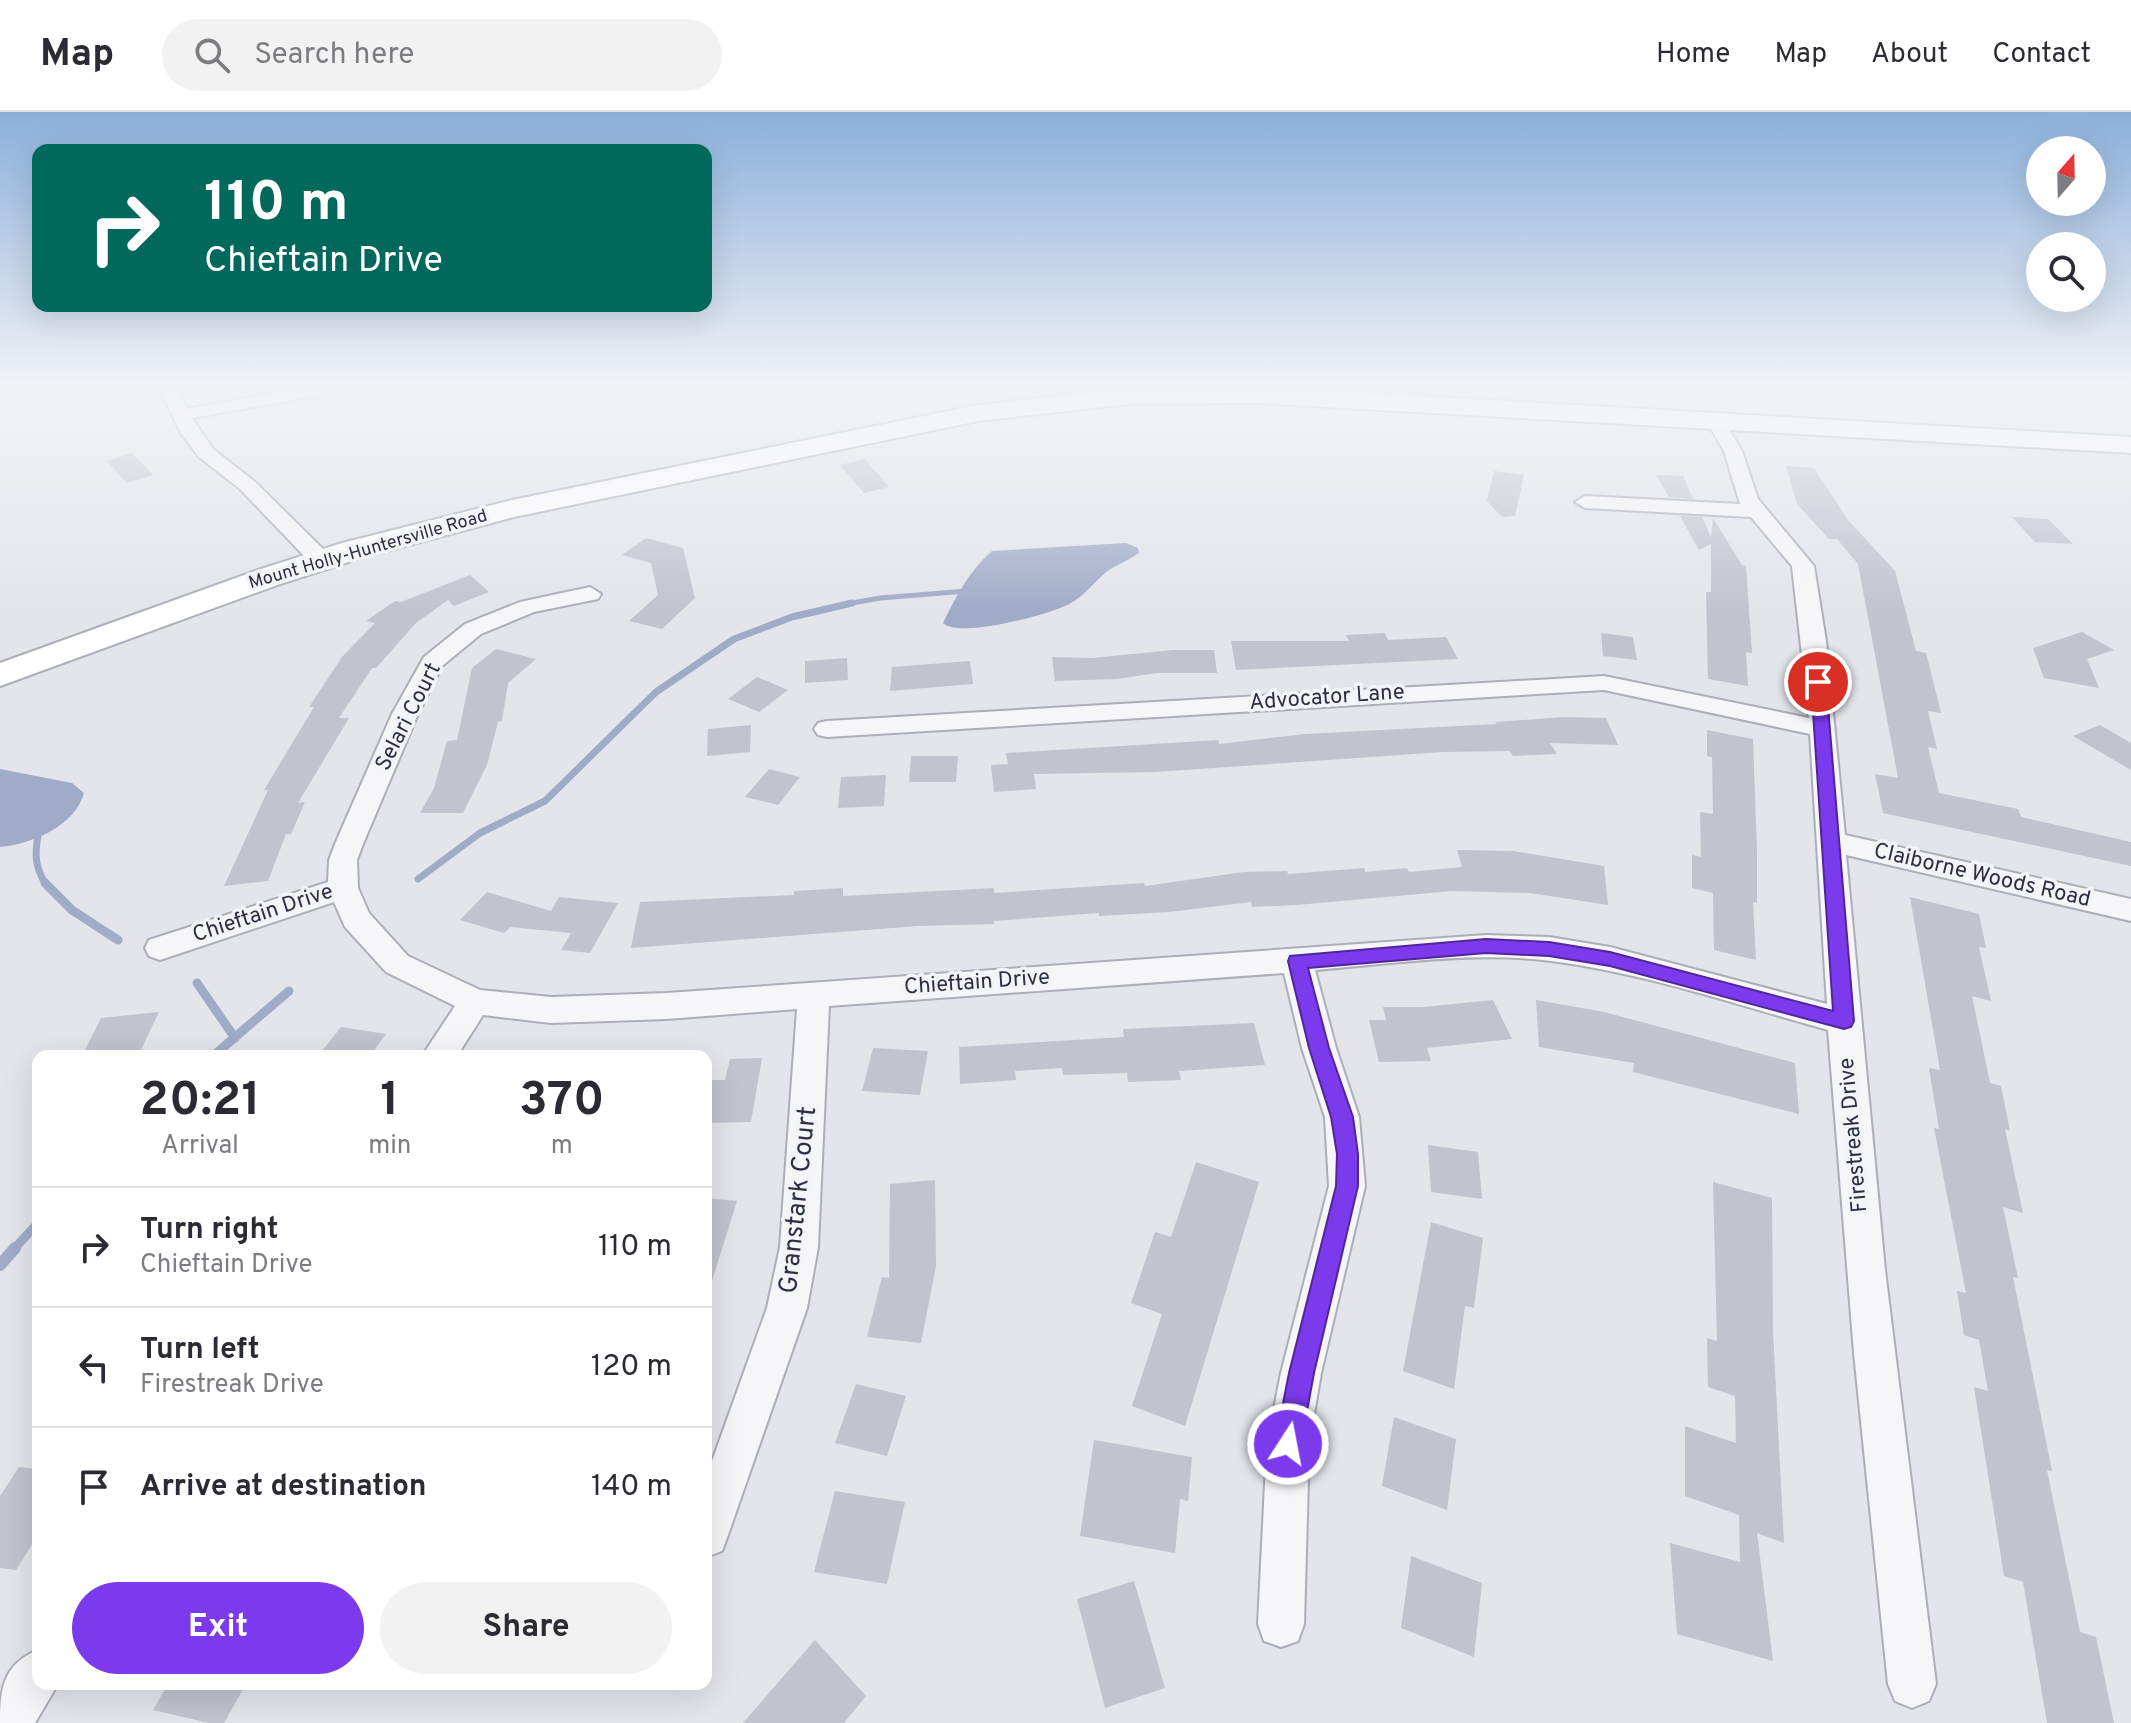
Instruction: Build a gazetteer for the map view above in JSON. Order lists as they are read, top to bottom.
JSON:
{
  "streets": {
    "main road": ["Mount Holly-Huntersville Road"],
    "street": [
      "Advocator Lane",
      "Selari Court",
      "Claiborne Woods Road",
      "Chieftain Drive",
      "Firestreak Drive",
      "Granstark Court"
    ]
  },
  "crossings": [
    ["Advocator Lane", "Firestreak Drive"],
    ["Selari Court", "Chieftain Drive"],
    ["Claiborne Woods Road", "Firestreak Drive"],
    ["Chieftain Drive", "Firestreak Drive"],
    ["Chieftain Drive", "Granstark Court"]
  ],
  "north": "top",
  "page": {
    "header": "Map",
    "search": "Search here",
    "nav": [
      "Home",
      "Map",
      "About",
      "Contact"
    ],
    "turn": ["110 m", "Chieftain Drive"],
    "eta": [
      "20:21",
      "Arrival",
      "1",
      "min",
      "370",
      "m"
    ],
    "list": [
      {
        "name": "Turn right",
        "note": "Chieftain Drive",
        "value": "110 m"
      },
      {
        "name": "Turn left",
        "note": "Firestreak Drive",
        "value": "120 m"
      },
      {
        "name": "Arrive at destination",
        "value": "140 m"
      }
    ],
    "buttons": ["Exit", "Share"]
  }
}
